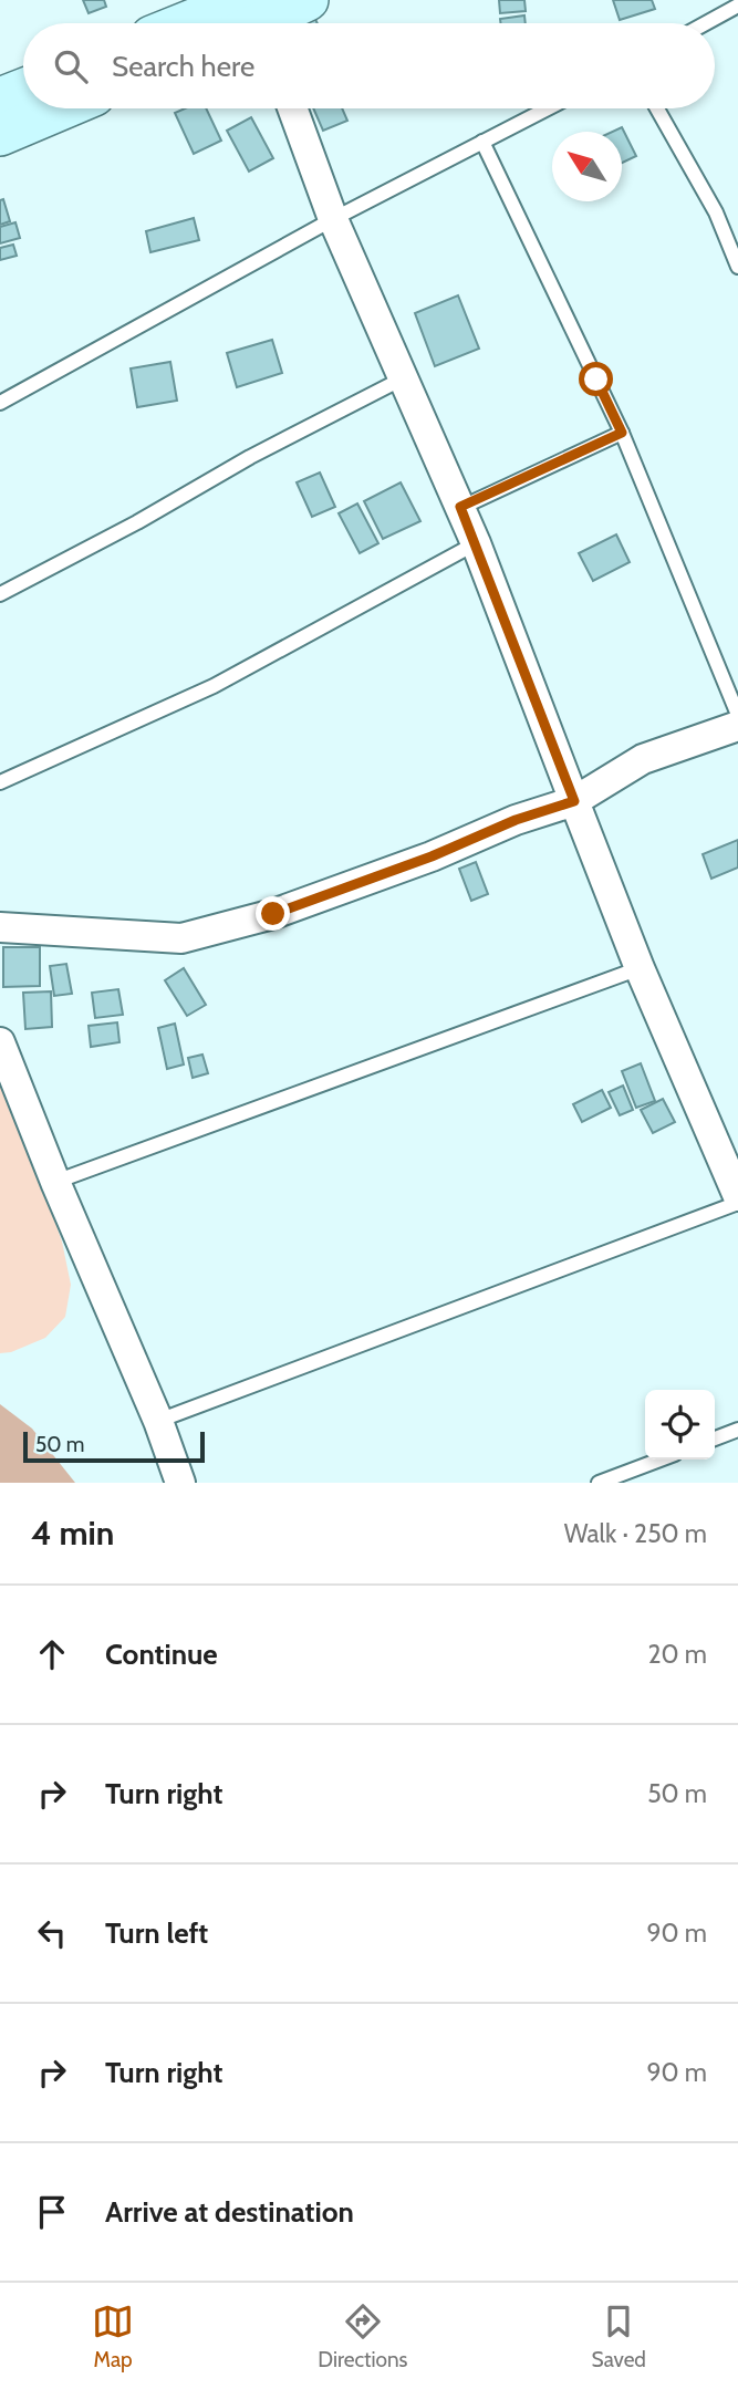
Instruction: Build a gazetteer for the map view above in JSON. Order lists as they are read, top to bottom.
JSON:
{
  "scale_bar": "50 m",
  "north": "top left",
  "page": {
    "search": "Search here",
    "scale": "50 m",
    "heading": ["4 min", "Walk · 250 m"],
    "list": [
      ["Continue", "20 m"],
      ["Turn right", "50 m"],
      ["Turn left", "90 m"],
      ["Turn right", "90 m"],
      "Arrive at destination"
    ],
    "nav": ["Map", "Directions", "Saved"]
  }
}
